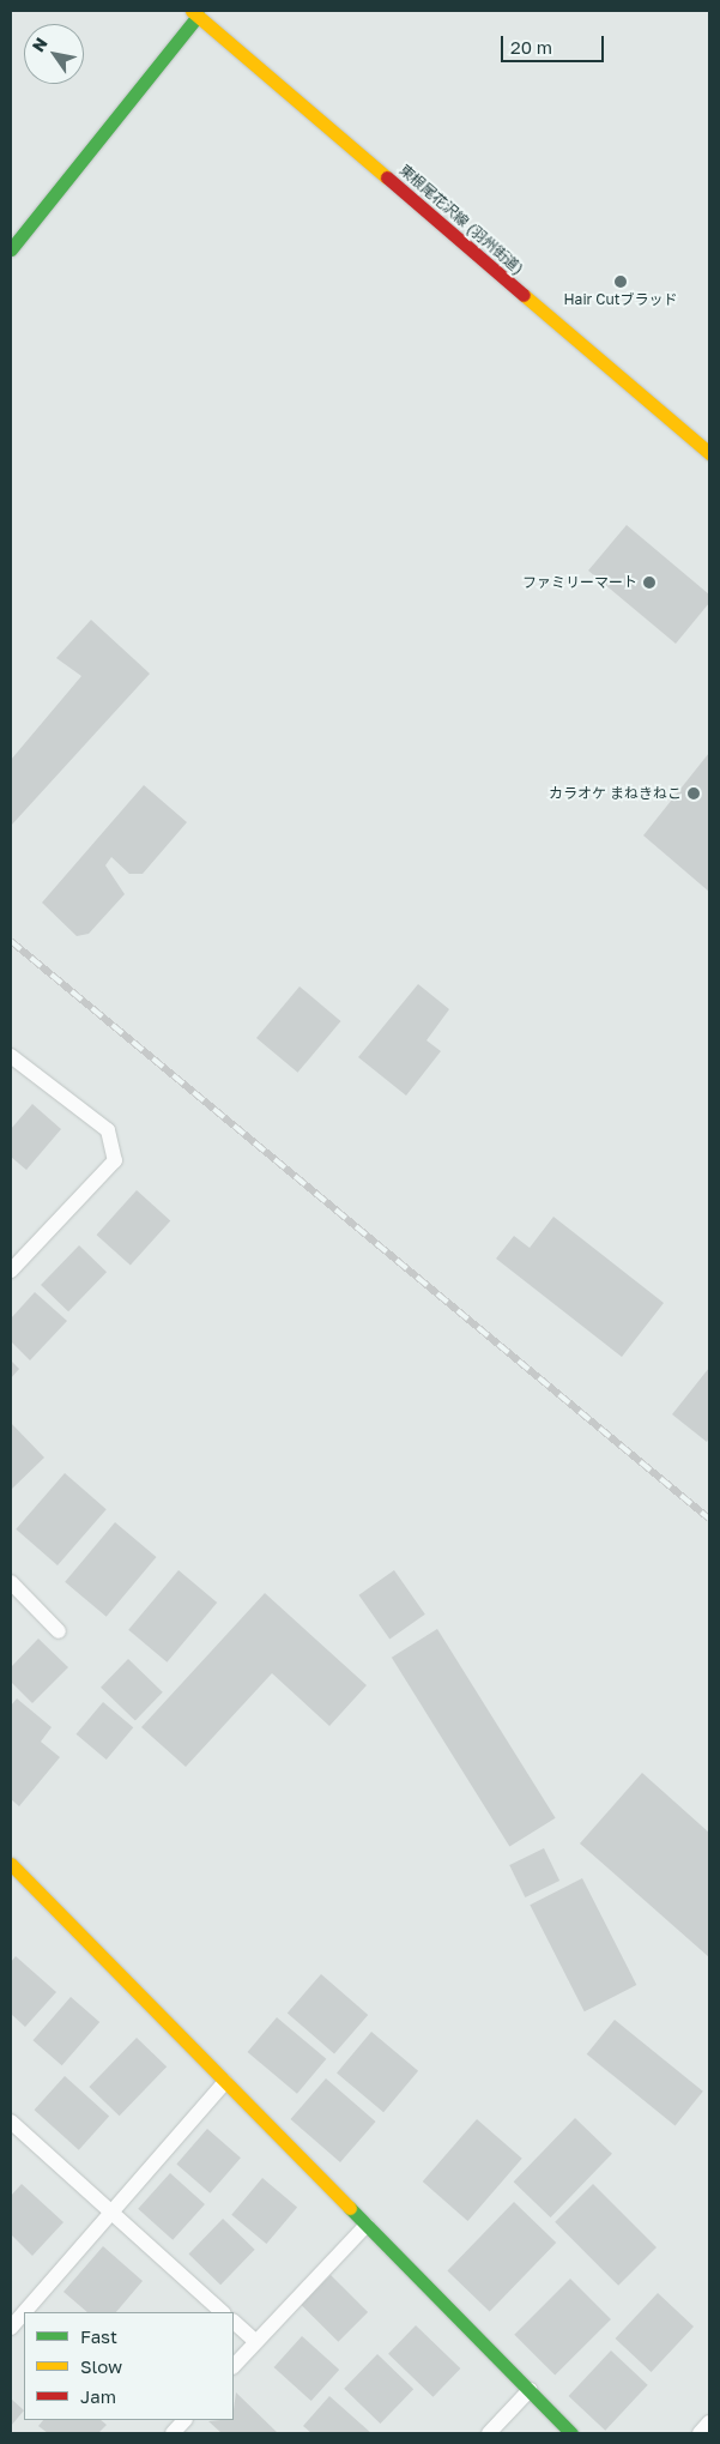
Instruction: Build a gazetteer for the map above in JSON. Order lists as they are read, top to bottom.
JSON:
{
  "streets": {
    "street": ["東根尾花沢線 (羽州街道)"]
  },
  "places": ["Hair Cutブラッド", "ファミリーマート", "カラオケ まねきねこ"],
  "legend": ["Fast", "Slow", "Jam"],
  "scale_bar": "20 m",
  "north": "top left"
}
